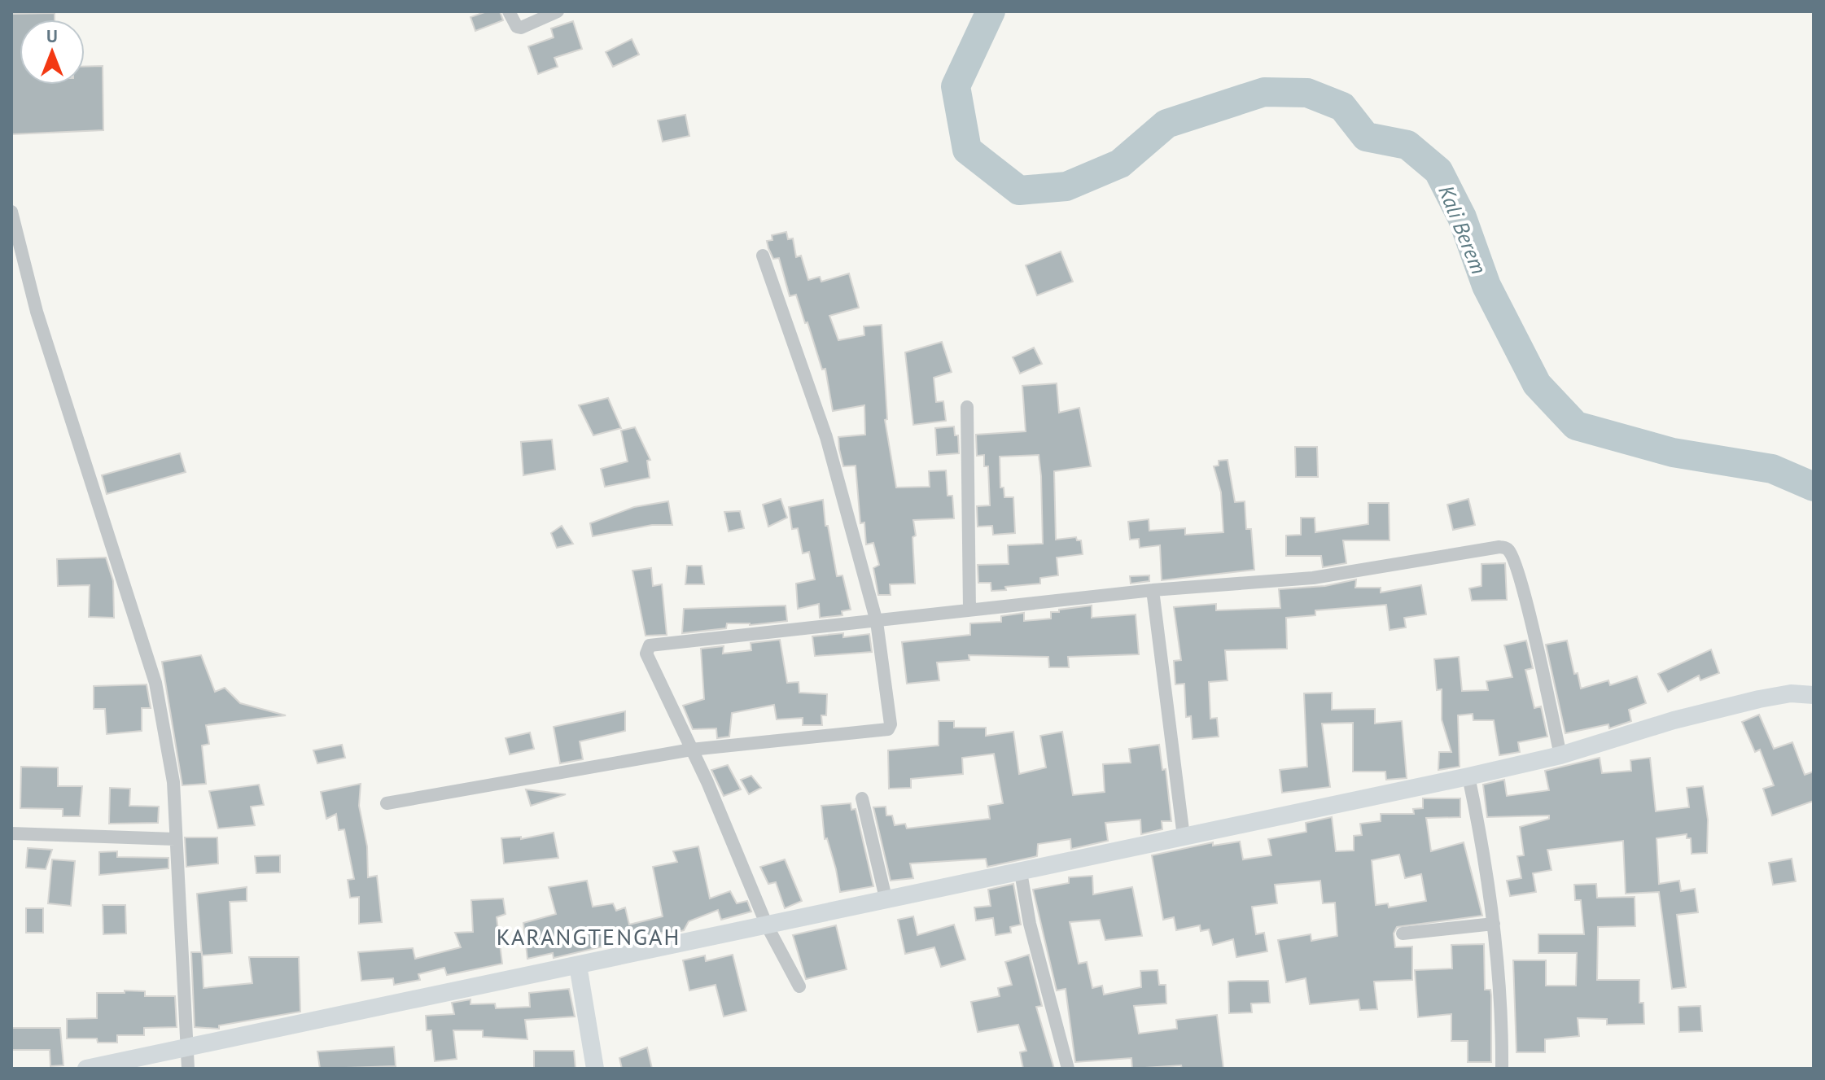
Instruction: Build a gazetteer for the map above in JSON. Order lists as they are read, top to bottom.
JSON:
{
  "districts": ["KARANGTENGAH"],
  "water": ["Kali Berem"],
  "north": "top"
}
